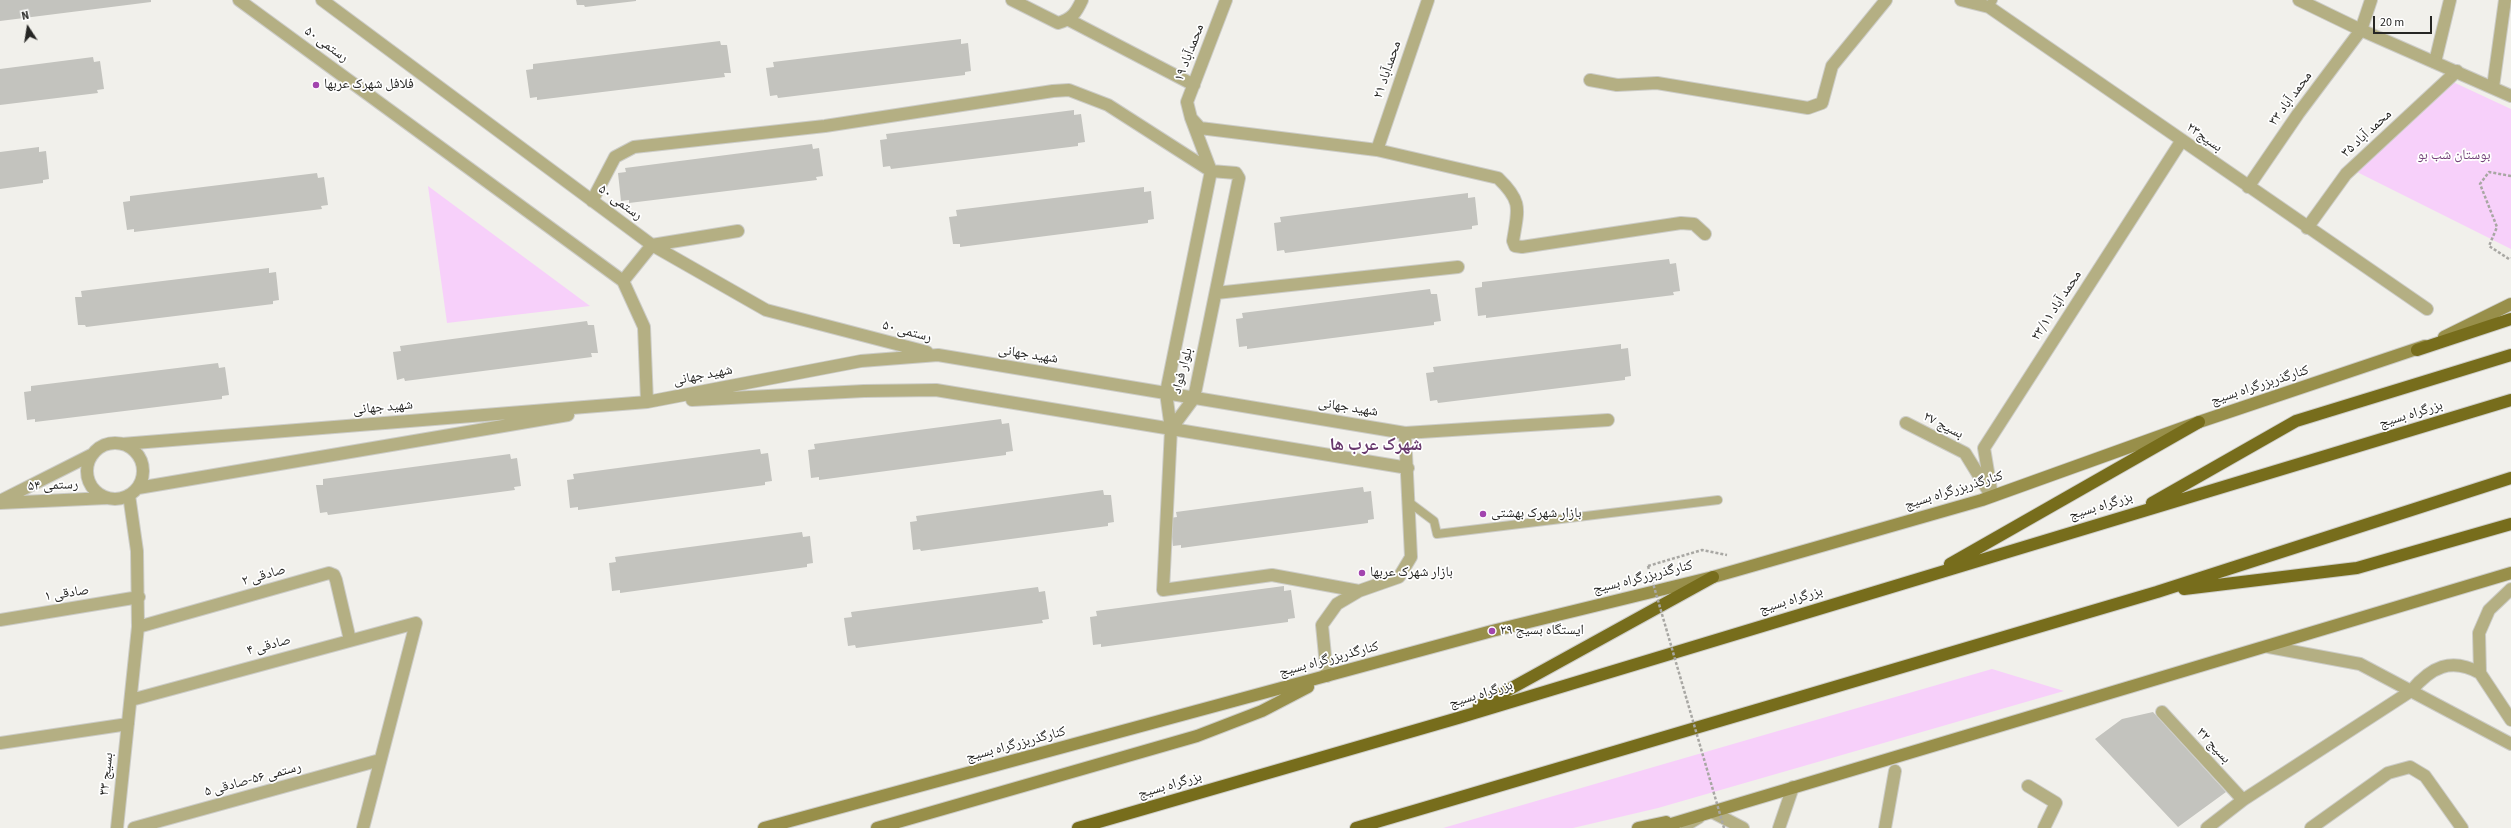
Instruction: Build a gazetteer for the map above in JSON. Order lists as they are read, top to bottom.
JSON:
{
  "streets": {
    "highway": ["بزرگراه بسیج"],
    "main road": ["کنارگذربزرگراه بسیج"],
    "street": [
      "رستمی ۵۰",
      "محمدآباد ۱۹",
      "محمدآباد ۲۱",
      "محمد آباد ۳۳",
      "محمد آباد ۳۵",
      "بسیج۲۳",
      "محمد آباد ۲۳/۱۱",
      "شهید جهانی",
      "بلوار فواد",
      "بسیج ۲۷",
      "رستمی ۵۴",
      "صادقی ۲",
      "صادقی ۱",
      "صادقی ۴",
      "بسیج ۳۲",
      "بسیج ۳۳",
      "رستمی ۵۶-صادقی ۵"
    ]
  },
  "crossings": [
    ["رستمی ۵۰", "شهید جهانی"],
    ["محمدآباد ۱۹", "بلوار فواد"],
    ["محمد آباد ۳۳", "بسیج۲۳"],
    ["محمد آباد ۳۵", "بسیج۲۳"],
    ["بسیج۲۳", "محمد آباد ۲۳/۱۱"],
    ["محمد آباد ۲۳/۱۱", "کنارگذربزرگراه بسیج"],
    ["محمد آباد ۲۳/۱۱", "بسیج ۲۷"],
    ["شهید جهانی", "بلوار فواد"],
    ["شهید جهانی", "رستمی ۵۴"],
    ["کنارگذربزرگراه بسیج", "بسیج ۲۷"],
    ["صادقی ۲", "صادقی ۴"],
    ["صادقی ۴", "رستمی ۵۶-صادقی ۵"]
  ],
  "districts": ["شهرک عرب ها"],
  "parks": ["بوستان شب بو"],
  "places": [
    "فلافل شهرک عربها",
    "بازار شهرک بهشتی",
    "بازار شهرک عربها",
    "ایستگاه بسیج ۲۹"
  ],
  "scale_bar": "20 m",
  "north": "top"
}
